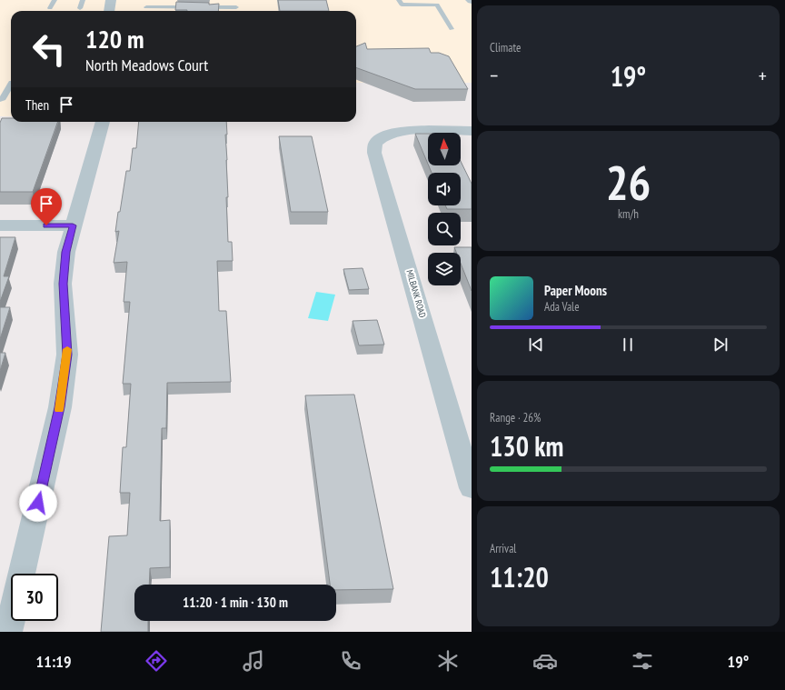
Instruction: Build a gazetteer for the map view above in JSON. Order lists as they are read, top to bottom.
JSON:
{
  "streets": {
    "street": ["MILBANK ROAD"]
  },
  "north": "top",
  "page": {
    "tile": [
      "Climate",
      ["26", "km/h"],
      ["Range · 26%", "130 km"],
      ["Arrival", "11:20"]
    ],
    "turn": ["120 m", "North Meadows Court"],
    "heat": ["−", "19°", "+"],
    "then": "Then",
    "song": ["Paper Moons", "Ada Vale"],
    "limit": "30",
    "trip": "11:20 · 1 min · 130 m",
    "tabs": ["11:19", "19°"]
  }
}
